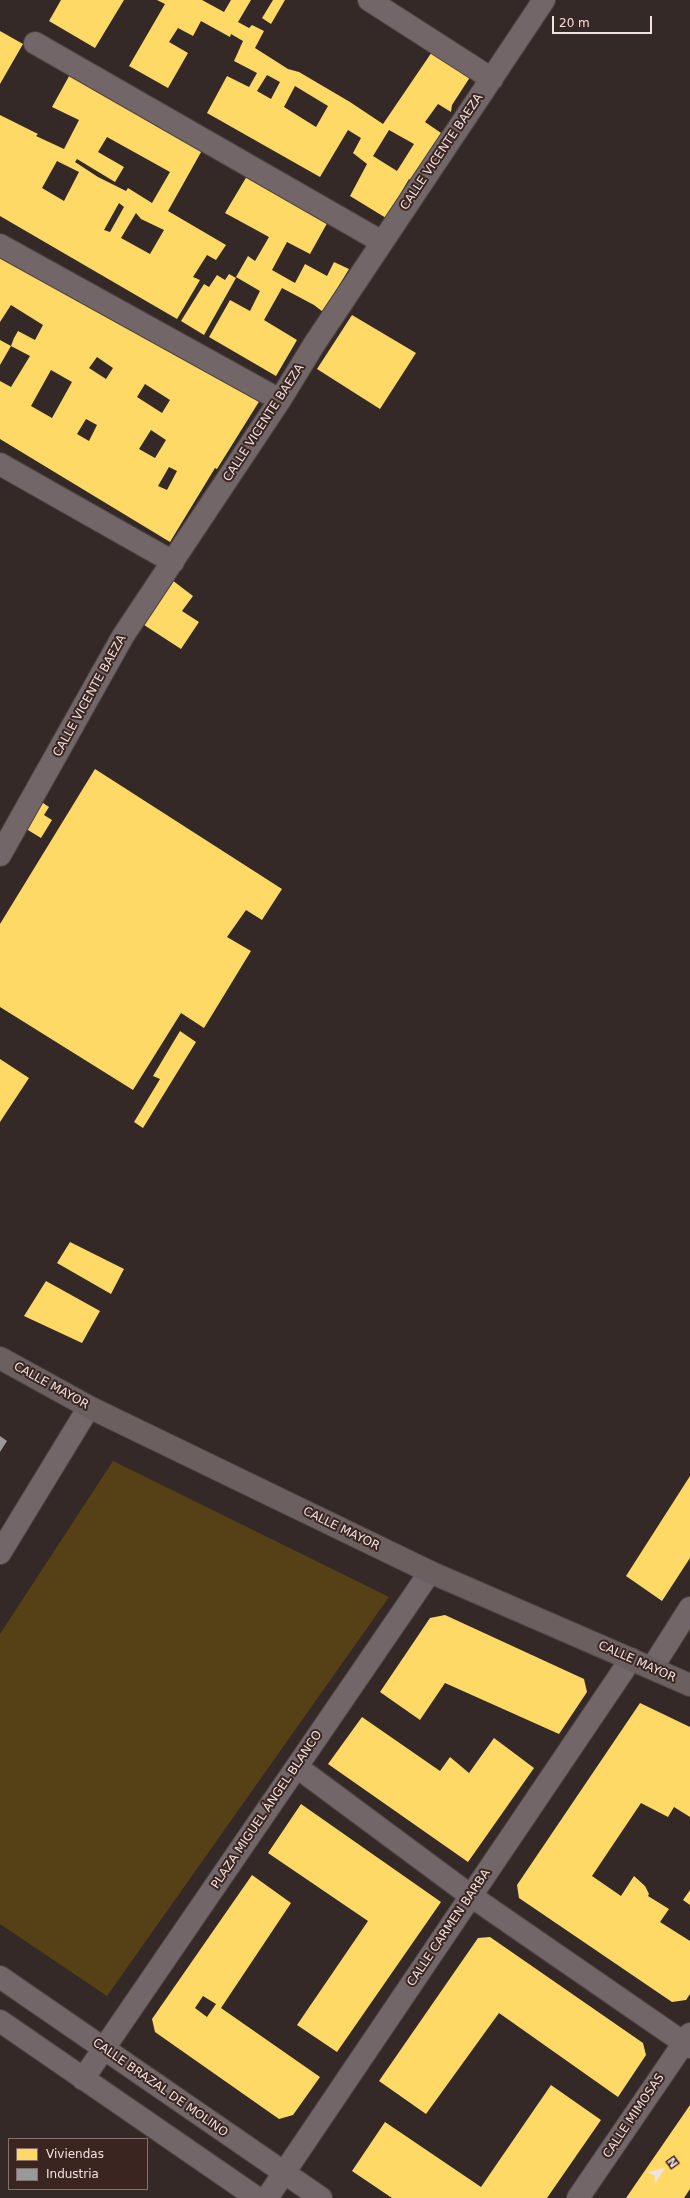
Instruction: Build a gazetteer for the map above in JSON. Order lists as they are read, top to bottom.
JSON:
{
  "streets": {
    "main road": ["CALLE MAYOR"],
    "street": [
      "CALLE VICENTE BAEZA",
      "PLAZA MIGUEL ÁNGEL BLANCO",
      "CALLE CARMEN BARBA",
      "CALLE BRAZAL DE MOLINO",
      "CALLE MIMOSAS"
    ]
  },
  "crossings": [
    ["CALLE MAYOR", "PLAZA MIGUEL ÁNGEL BLANCO"],
    ["CALLE MAYOR", "CALLE CARMEN BARBA"],
    ["PLAZA MIGUEL ÁNGEL BLANCO", "CALLE BRAZAL DE MOLINO"],
    ["CALLE CARMEN BARBA", "CALLE BRAZAL DE MOLINO"]
  ],
  "legend": ["Viviendas", "Industria"],
  "scale_bar": "20 m",
  "north": "top right"
}
